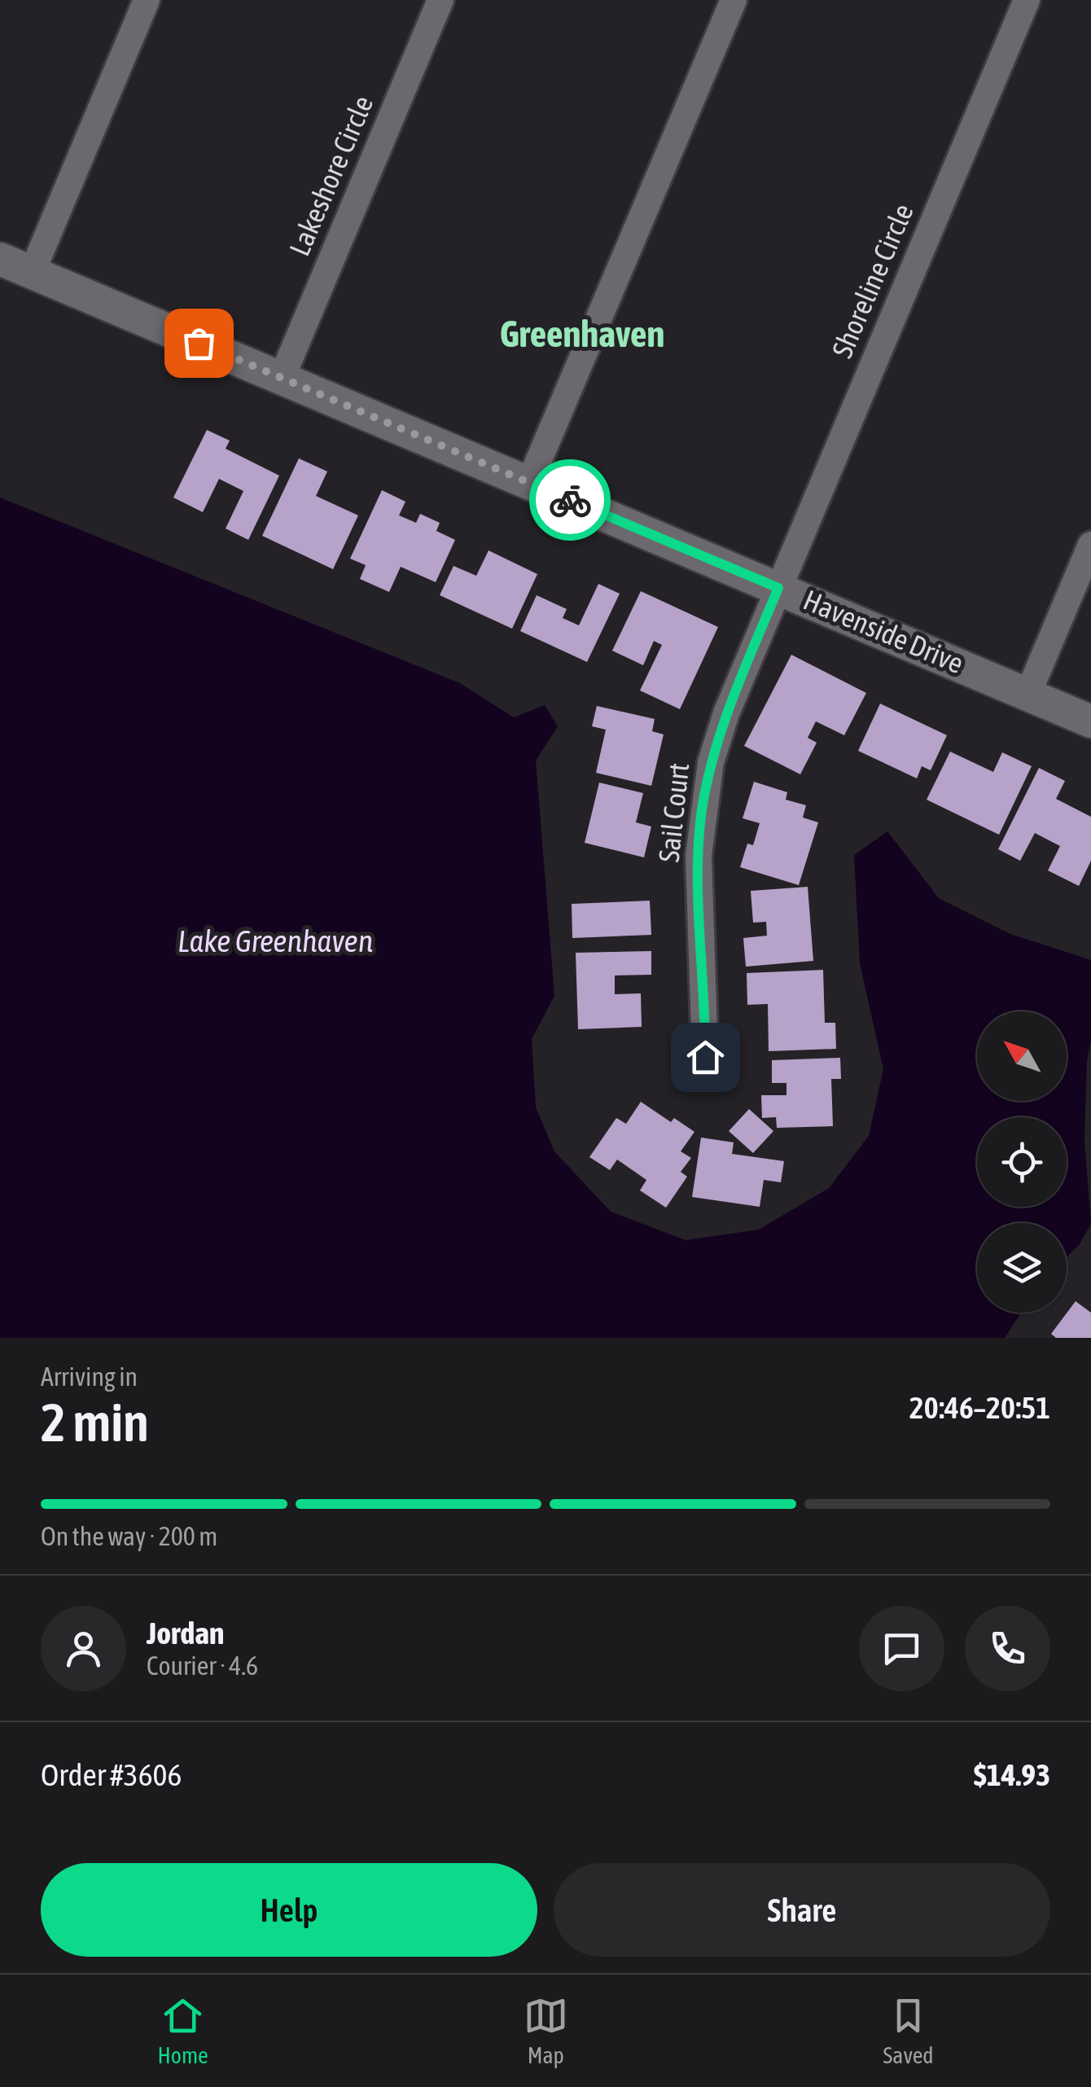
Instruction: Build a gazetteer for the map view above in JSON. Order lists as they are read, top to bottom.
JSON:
{
  "streets": {
    "street": [
      "Lakeshore Circle",
      "Shoreline Circle",
      "Havenside Drive",
      "Sail Court"
    ]
  },
  "crossings": [
    ["Lakeshore Circle", "Havenside Drive"],
    ["Shoreline Circle", "Havenside Drive"],
    ["Shoreline Circle", "Sail Court"],
    ["Havenside Drive", "Sail Court"]
  ],
  "districts": ["Greenhaven"],
  "water": ["Lake Greenhaven"],
  "north": "top left",
  "page": {
    "heading": ["2 min", "Arriving in", "20:46–20:51"],
    "panel": [
      "Jordan",
      "Courier · 4.6",
      "Order #3606",
      "$14.93"
    ],
    "bar": "On the way · 200 m",
    "buttons": ["Help", "Share"],
    "tabs": ["Home", "Map", "Saved"]
  }
}
